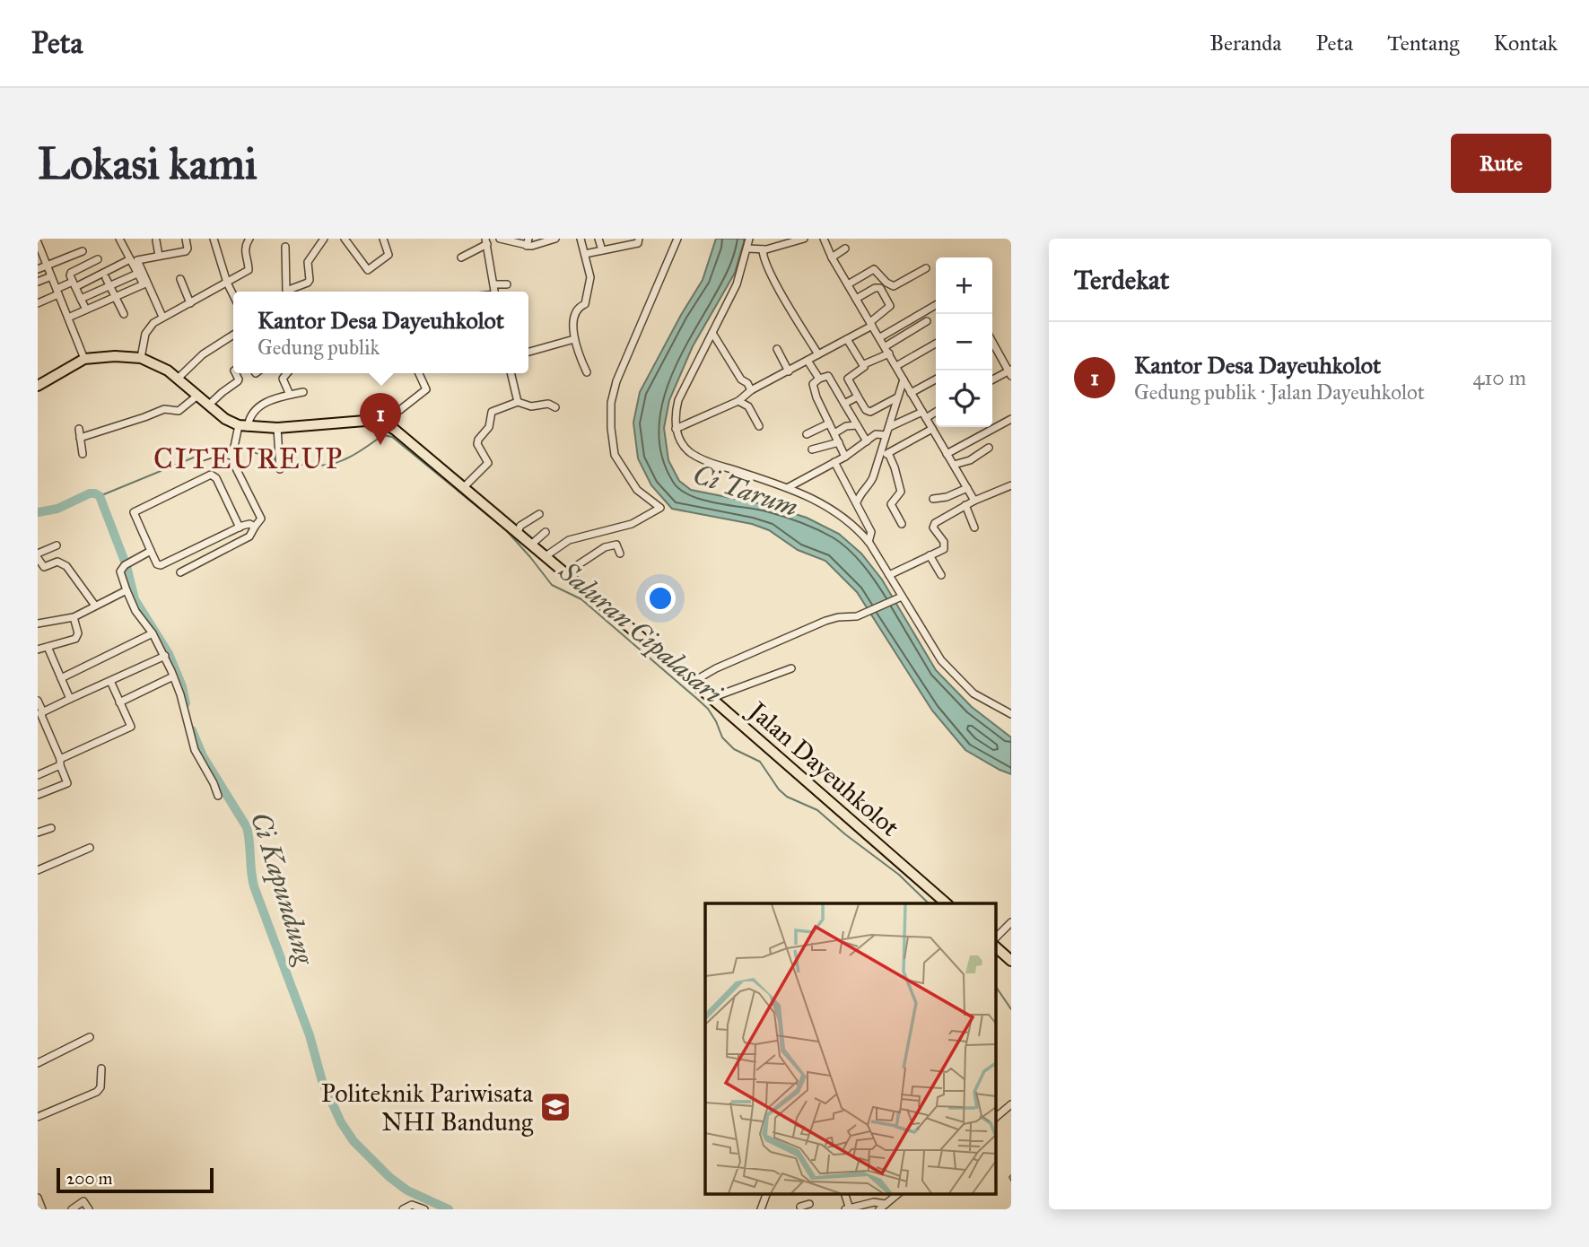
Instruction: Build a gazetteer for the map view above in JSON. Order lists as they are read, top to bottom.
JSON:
{
  "streets": {
    "main road": ["Jalan Dayeuhkolot"]
  },
  "districts": ["CITEUREUP"],
  "water": ["Ci Tarum", "Saluran Cipalasari", "Ci Kapundung"],
  "places": {
    "school or university": ["Politeknik Pariwisata NHI Bandung"]
  },
  "scale_bar": "200 m",
  "page": {
    "header": "Peta",
    "nav": [
      "Beranda",
      "Peta",
      "Tentang",
      "Kontak"
    ],
    "buttons": "Rute",
    "title": "Lokasi kami",
    "heading": "Terdekat",
    "map_buttons": ["+", "−"],
    "popup": ["Kantor Desa Dayeuhkolot", "Gedung publik"],
    "list": [
      {
        "mark": "1",
        "name": "Kantor Desa Dayeuhkolot",
        "note": "Gedung publik · Jalan Dayeuhkolot",
        "value": "410 m"
      }
    ],
    "pins": "1",
    "scale": "200 m"
  }
}
